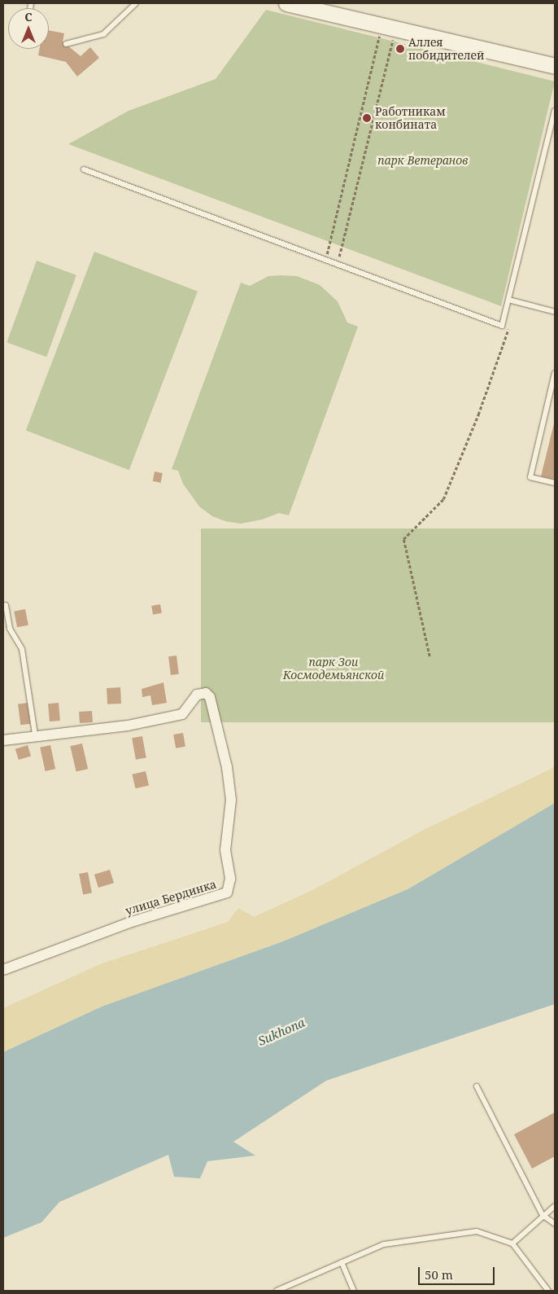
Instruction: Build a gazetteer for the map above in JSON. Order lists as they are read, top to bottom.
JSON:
{
  "streets": {
    "street": ["улица Бердинка"]
  },
  "water": ["Sukhona"],
  "parks": ["парк Ветеранов", "парк Зои Космодемьянской"],
  "places": ["Аллея побидителей", "Работникам конбината"],
  "scale_bar": "50 m",
  "north": "top"
}
